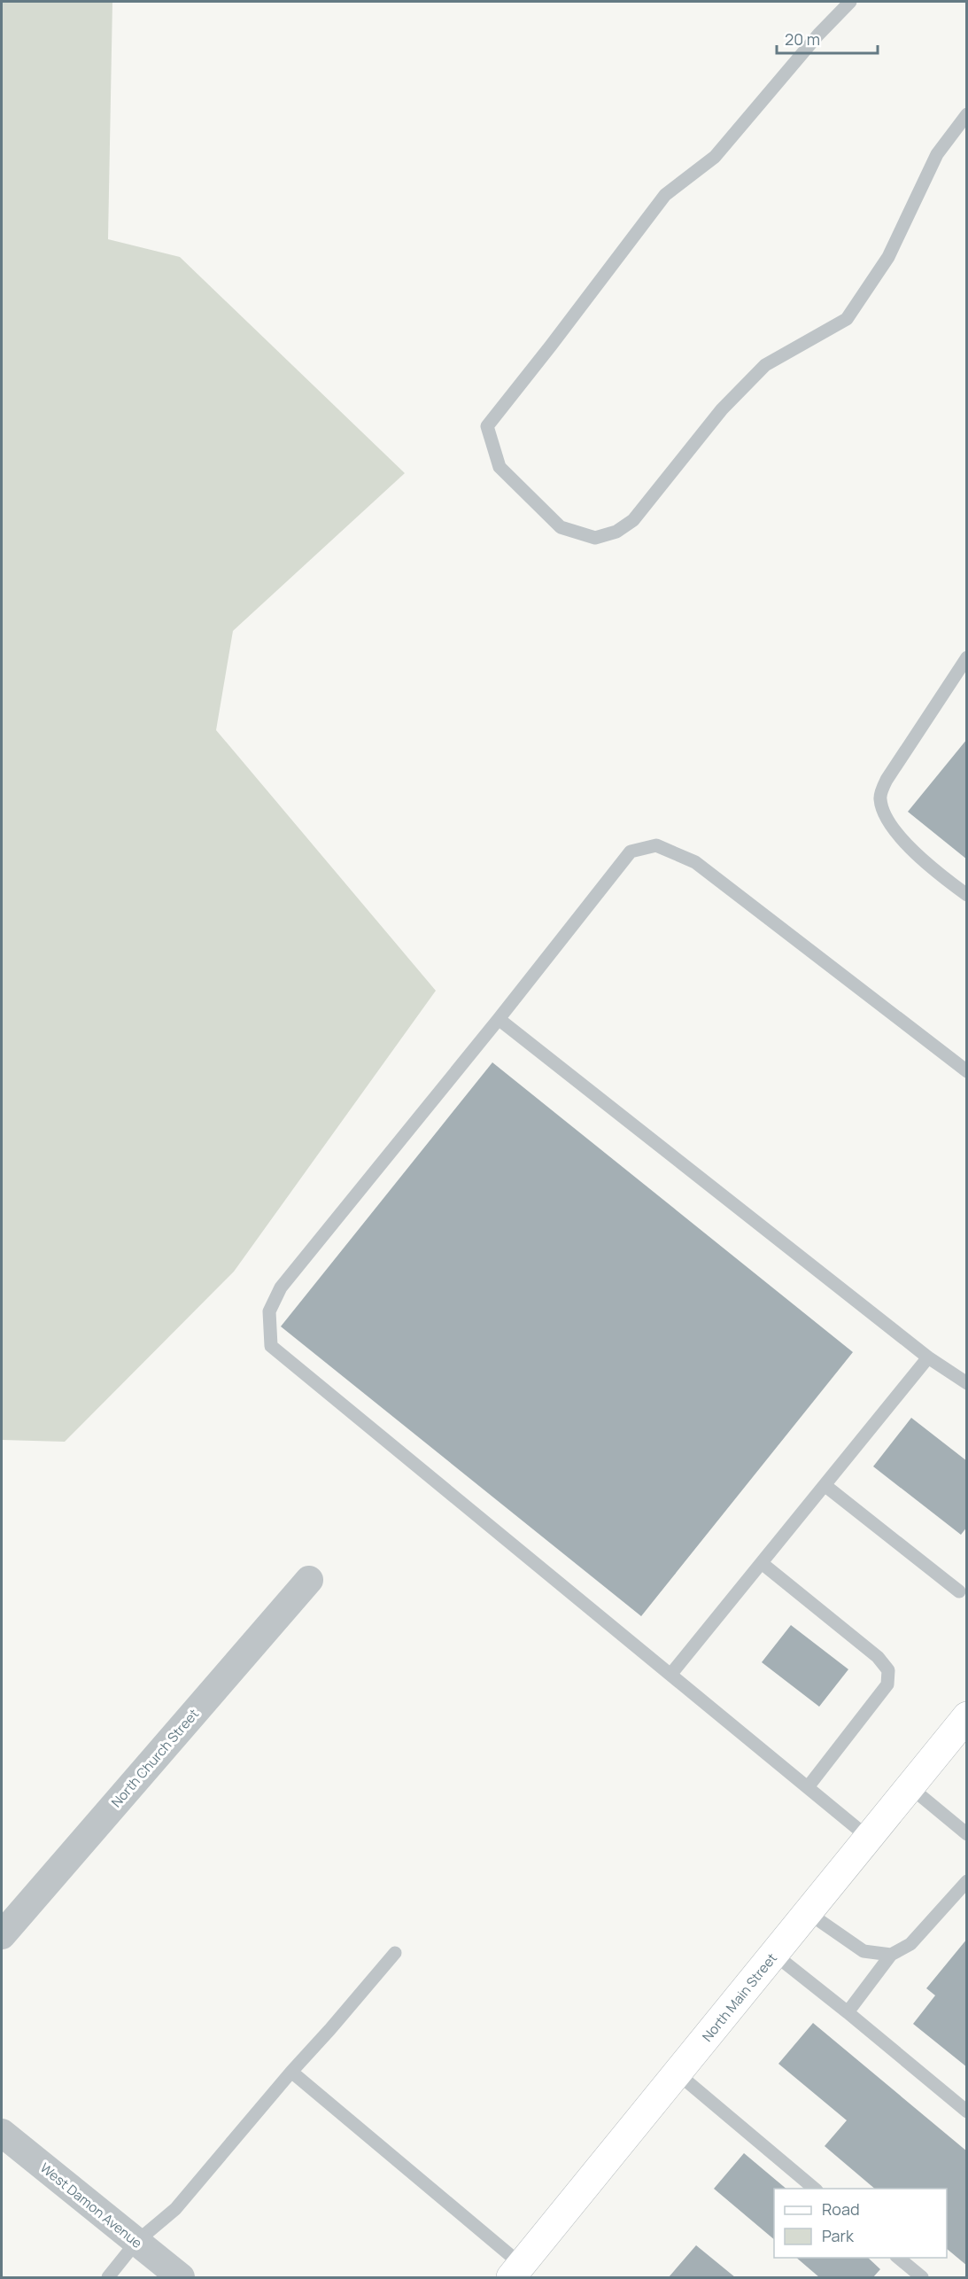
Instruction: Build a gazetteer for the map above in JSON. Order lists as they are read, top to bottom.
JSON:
{
  "streets": {
    "main road": ["North Main Street"],
    "street": ["North Church Street", "West Damon Avenue"]
  },
  "legend": ["Road", "Park"],
  "scale_bar": "20 m"
}
